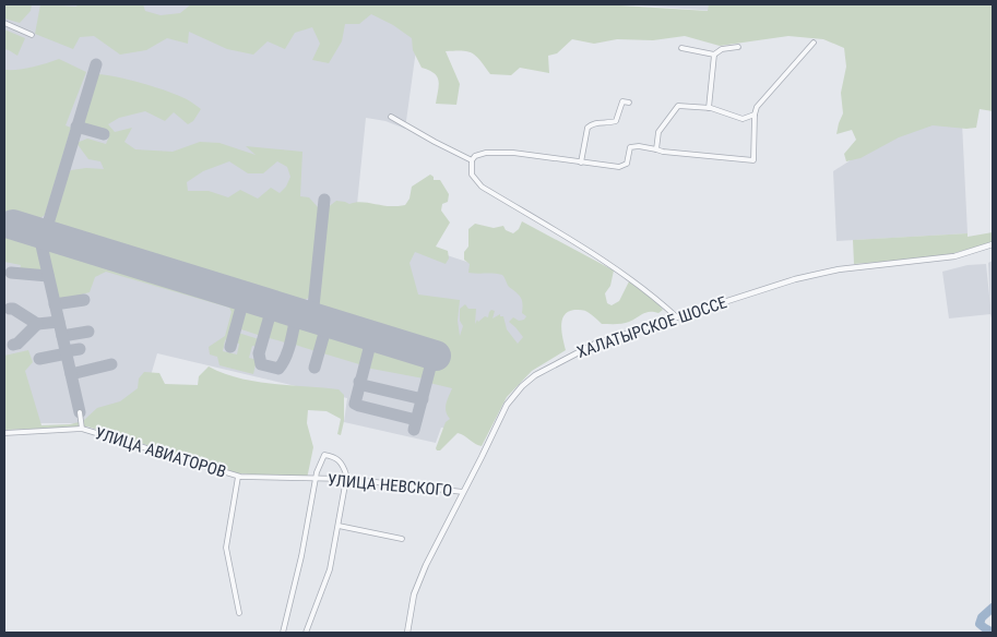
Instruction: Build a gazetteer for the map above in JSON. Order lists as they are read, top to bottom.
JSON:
{
  "streets": {
    "street": ["ХАЛАТЫРСКОЕ ШОССЕ", "УЛИЦА АВИАТОРОВ", "УЛИЦА НЕВСКОГО"]
  },
  "crossings": [
    ["ХАЛАТЫРСКОЕ ШОССЕ", "УЛИЦА НЕВСКОГО"],
    ["УЛИЦА АВИАТОРОВ", "УЛИЦА НЕВСКОГО"]
  ]
}
